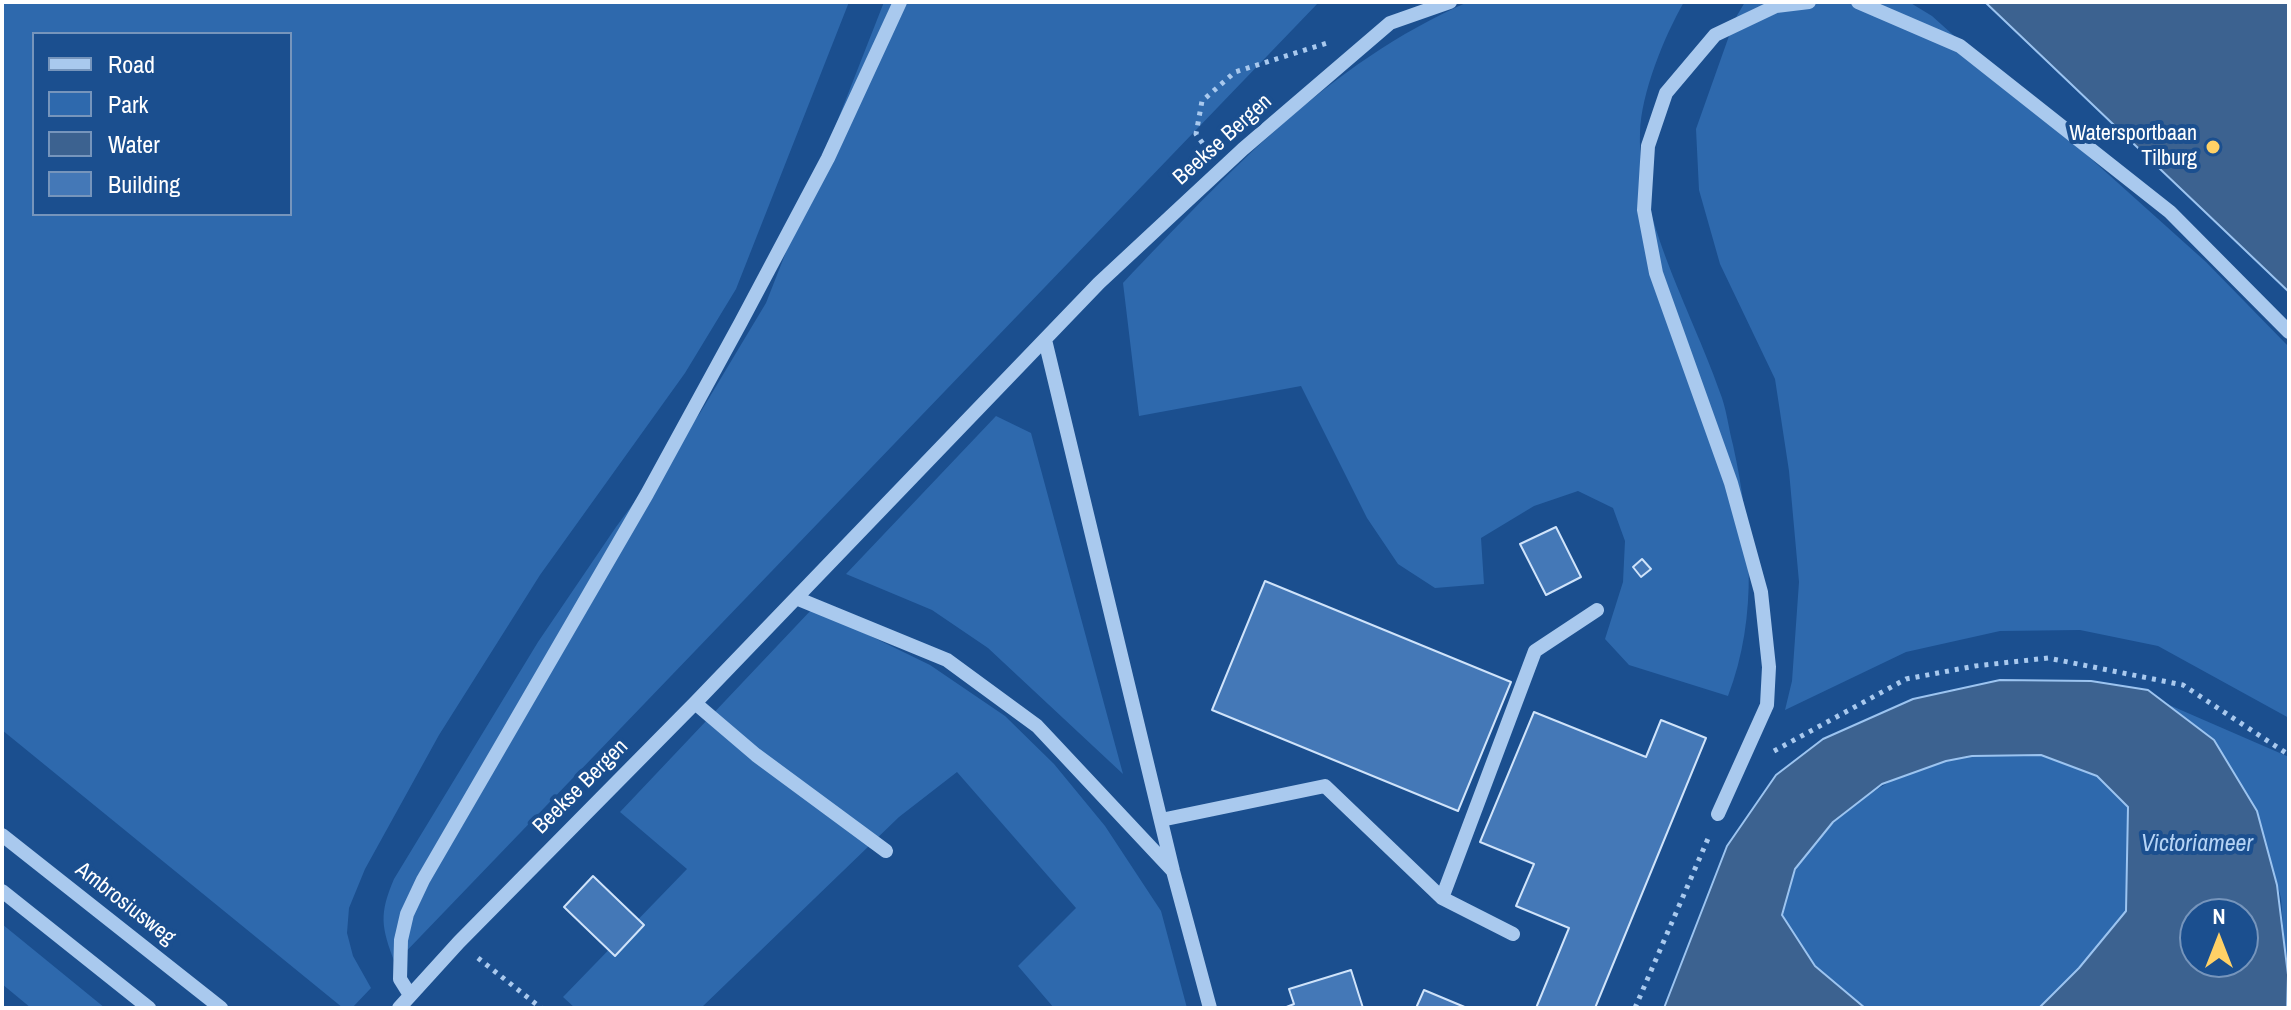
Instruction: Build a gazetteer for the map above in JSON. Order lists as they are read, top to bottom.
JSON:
{
  "streets": {
    "street": ["Beekse Bergen", "Ambrosiusweg"]
  },
  "water": ["Victoriameer"],
  "places": ["Watersportbaan Tilburg"],
  "legend": [
    "Road",
    "Park",
    "Water",
    "Building"
  ],
  "north": "top"
}
